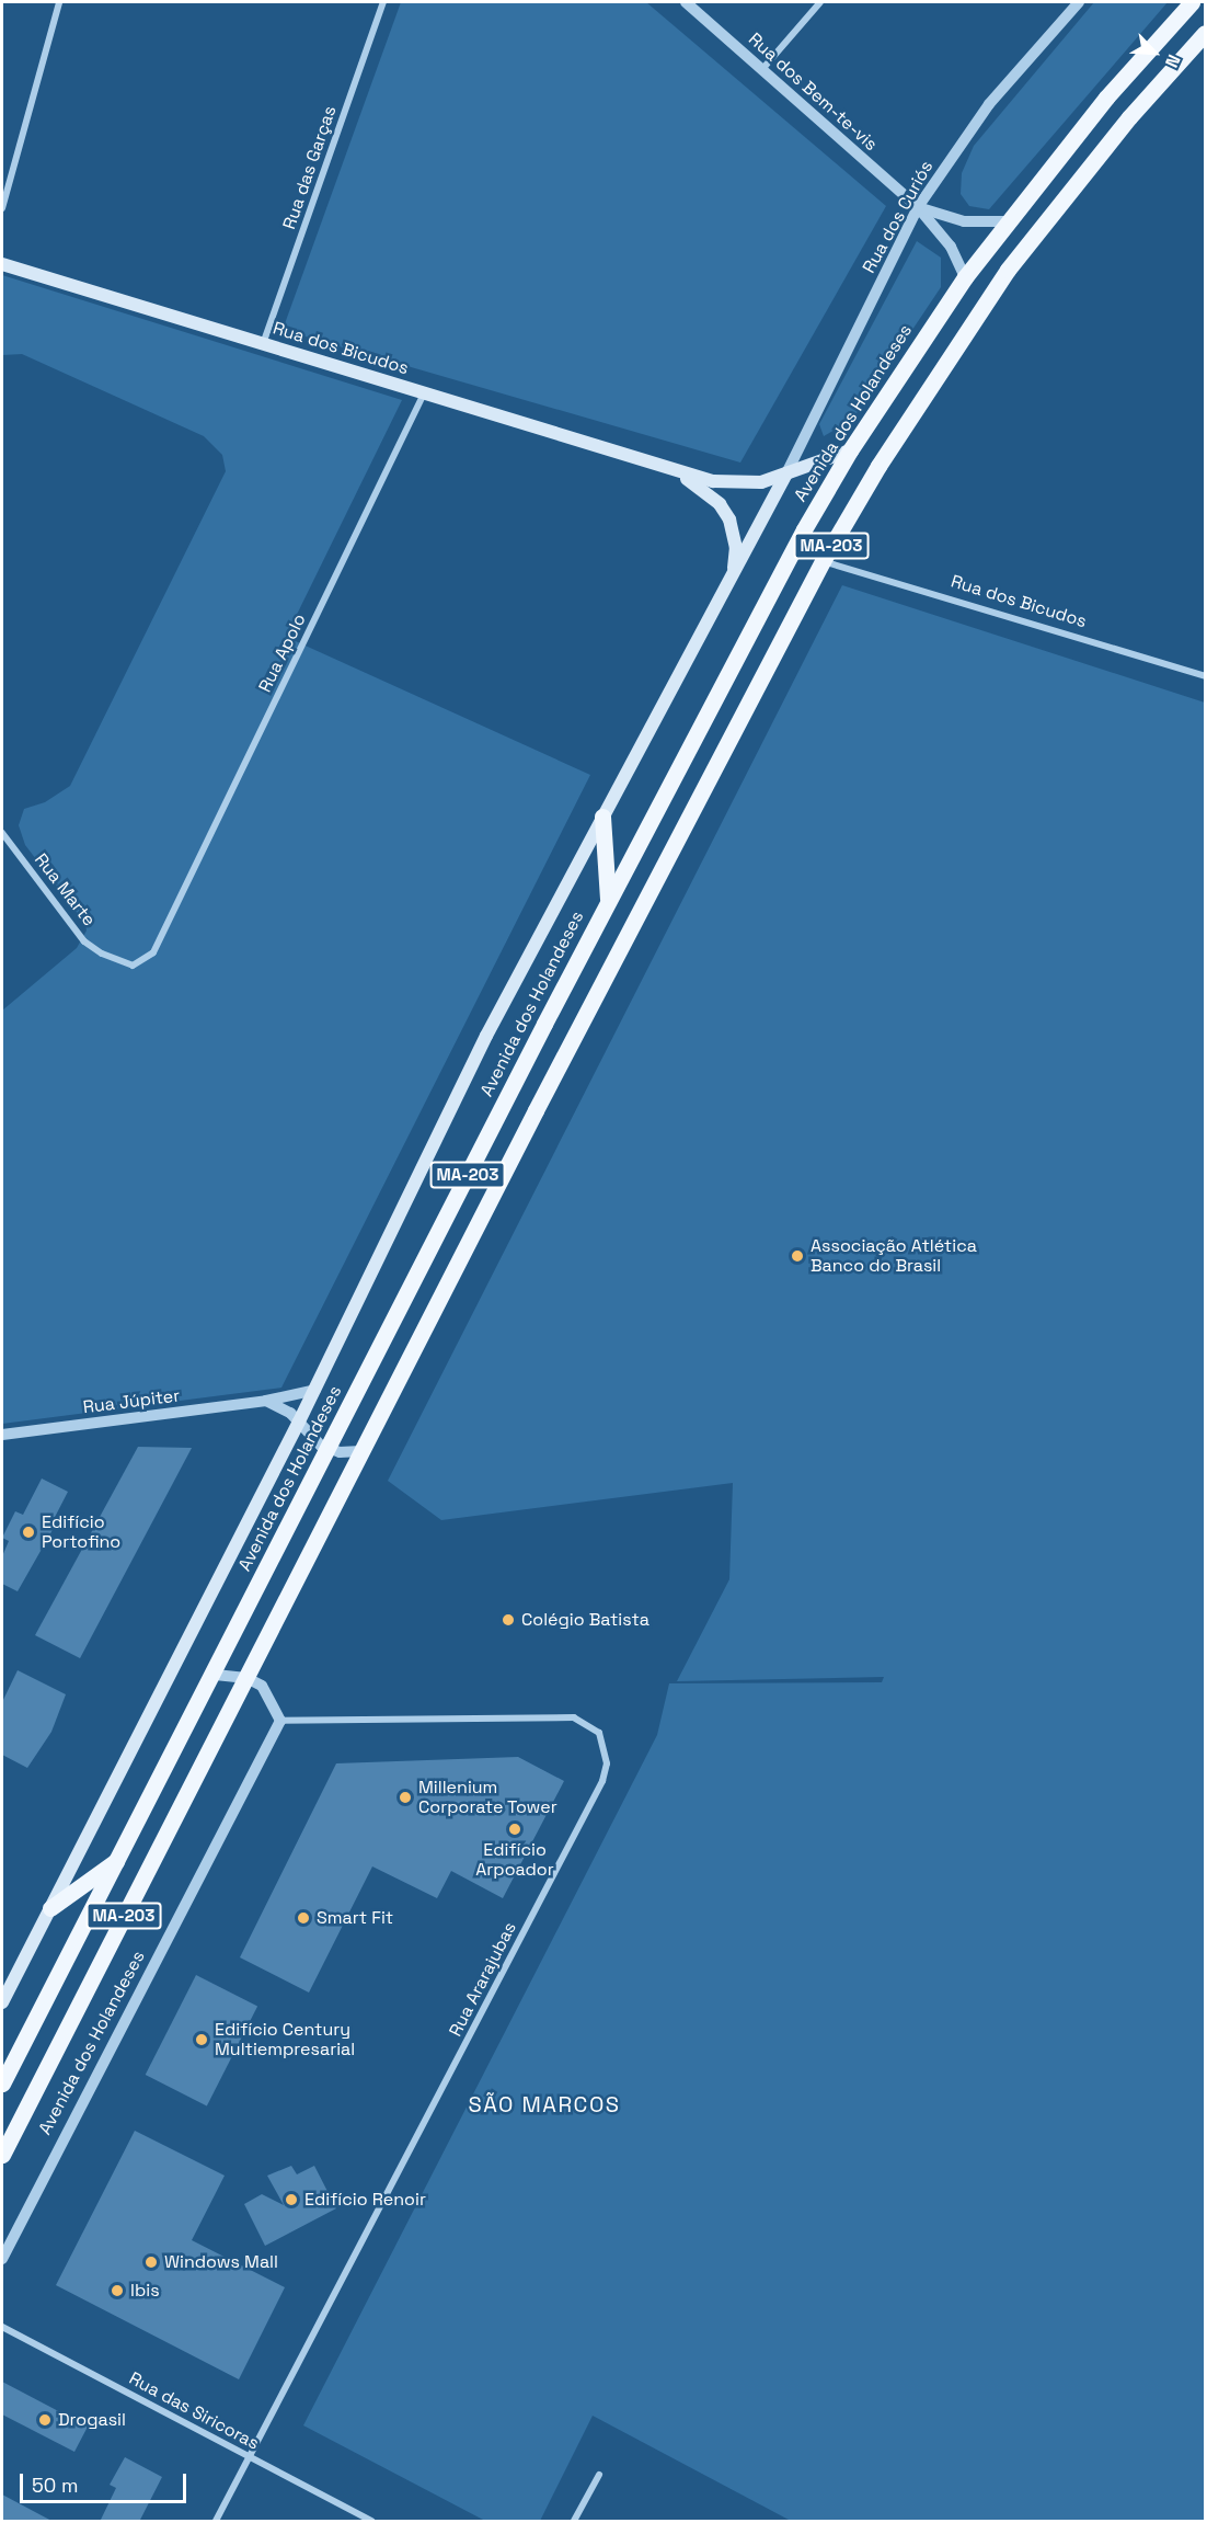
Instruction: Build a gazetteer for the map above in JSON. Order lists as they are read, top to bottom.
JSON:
{
  "streets": {
    "main road": ["Rua dos Bicudos", "Avenida dos Holandeses", "MA-203"],
    "street": [
      "Rua dos Bem-te-vis",
      "Rua das Garças",
      "Rua dos Curiós",
      "Rua Apolo",
      "Rua Marte",
      "Rua Júpiter",
      "Rua Ararajubas",
      "Rua das Siricoras"
    ]
  },
  "crossings": [
    ["Rua dos Bem-te-vis", "Rua dos Curiós"],
    ["Rua dos Bem-te-vis", "Avenida dos Holandeses"],
    ["Rua das Garças", "Rua dos Bicudos"],
    ["Rua dos Curiós", "Rua dos Bicudos"],
    ["Rua dos Curiós", "Avenida dos Holandeses"],
    ["Rua dos Bicudos", "Avenida dos Holandeses"],
    ["Rua dos Bicudos", "Rua Apolo"],
    ["Avenida dos Holandeses", "Rua Júpiter"],
    ["Avenida dos Holandeses", "Rua Ararajubas"],
    ["Rua Apolo", "Rua Marte"],
    ["Rua Ararajubas", "Rua das Siricoras"]
  ],
  "districts": ["SÃO MARCOS"],
  "places": [
    "Associação Atlética Banco do Brasil",
    "Edifício Portofino",
    "Colégio Batista",
    "Millenium Corporate Tower",
    "Edifício Arpoador",
    "Smart Fit",
    "Edifício Century Multiempresarial",
    "Edifício Renoir",
    "Windows Mall",
    "Ibis",
    "Drogasil"
  ],
  "scale_bar": "50 m",
  "north": "bottom right"
}
